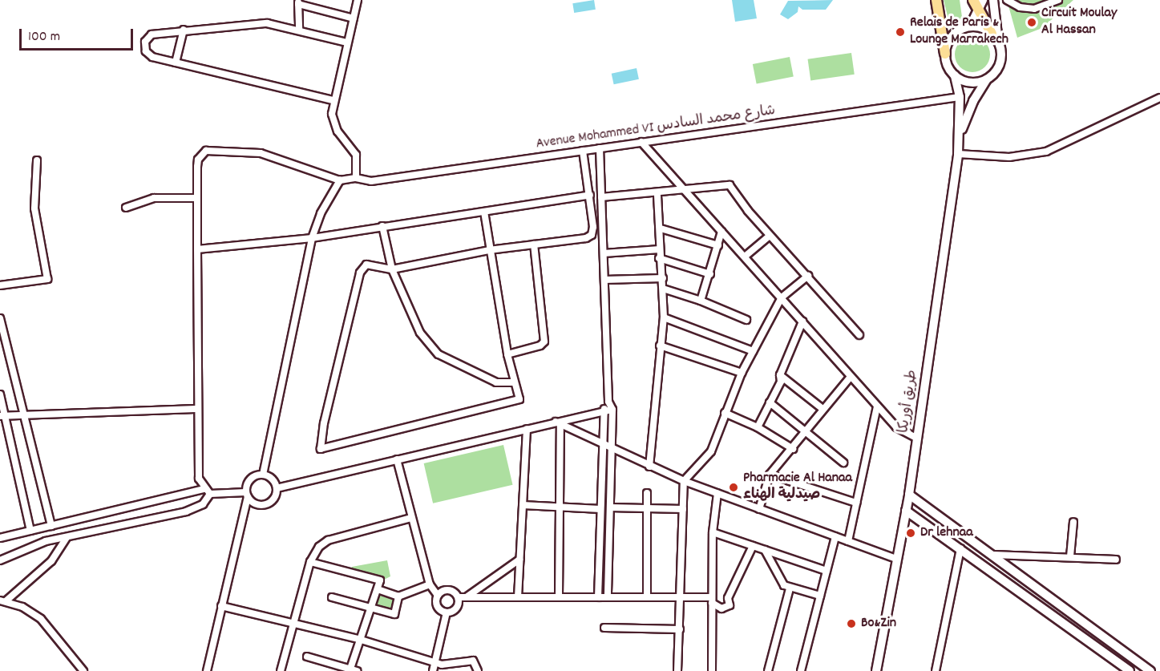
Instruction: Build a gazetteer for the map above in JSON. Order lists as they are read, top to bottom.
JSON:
{
  "streets": {
    "street": ["Avenue Mohammed VI شارع محمد السادس", "طريق أوريكا"]
  },
  "crossings": [
    ["Avenue Mohammed VI شارع محمد السادس", "طريق أوريكا"]
  ],
  "places": [
    "Circuit Moulay Al Hassan",
    "Relais de Paris & Lounge Marrakech",
    "Pharmacie Al Hanaa صيدلية الهناء",
    "Dr lehnaa",
    "Bo&Zin"
  ],
  "scale_bar": "100 m"
}
